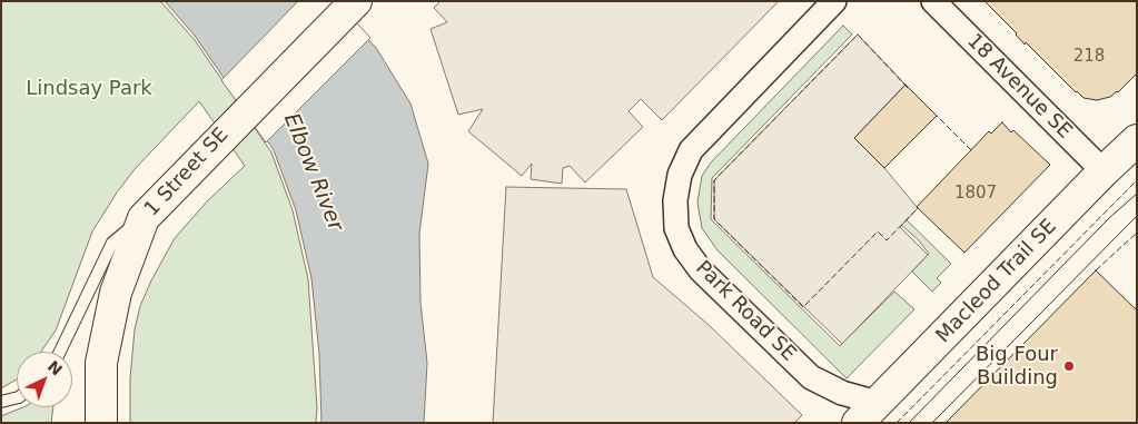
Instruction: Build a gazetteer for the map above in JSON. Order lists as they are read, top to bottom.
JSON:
{
  "streets": {
    "main road": ["1 Street SE", "Macleod Trail SE"],
    "street": ["18 Avenue SE", "Park Road SE"]
  },
  "crossings": [
    ["18 Avenue SE", "Macleod Trail SE"],
    ["Macleod Trail SE", "Park Road SE"]
  ],
  "water": ["Elbow River"],
  "parks": ["Lindsay Park"],
  "places": ["Big Four Building"],
  "house_numbers": ["218", "1807"],
  "north": "top right"
}
